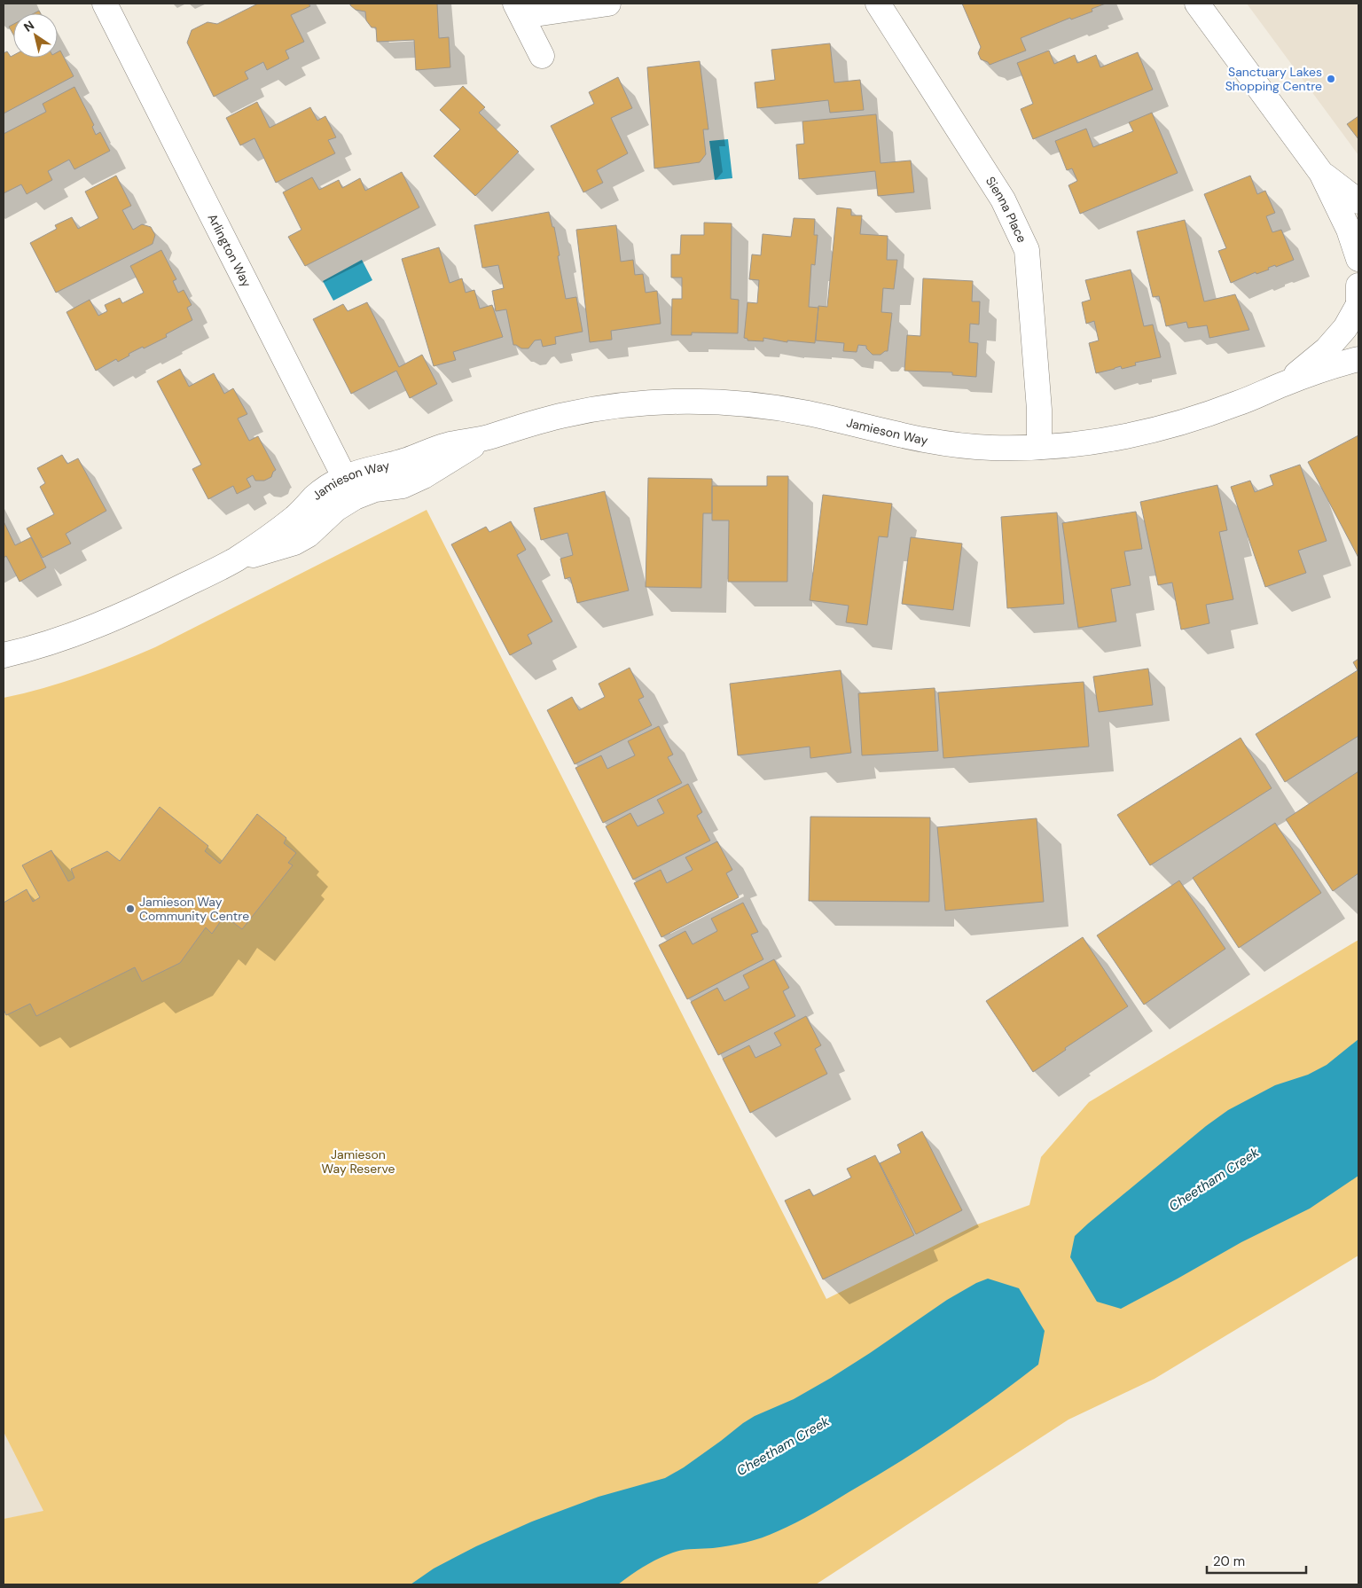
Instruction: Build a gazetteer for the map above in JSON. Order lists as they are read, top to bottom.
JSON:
{
  "streets": {
    "street": ["Sienna Place", "Arlington Way", "Jamieson Way"]
  },
  "crossings": [
    ["Sienna Place", "Jamieson Way"],
    ["Arlington Way", "Jamieson Way"]
  ],
  "water": ["Cheetham Creek"],
  "parks": ["Jamieson Way Reserve"],
  "places": ["Sanctuary Lakes Shopping Centre", "Jamieson Way Community Centre"],
  "scale_bar": "20 m",
  "north": "top left"
}
